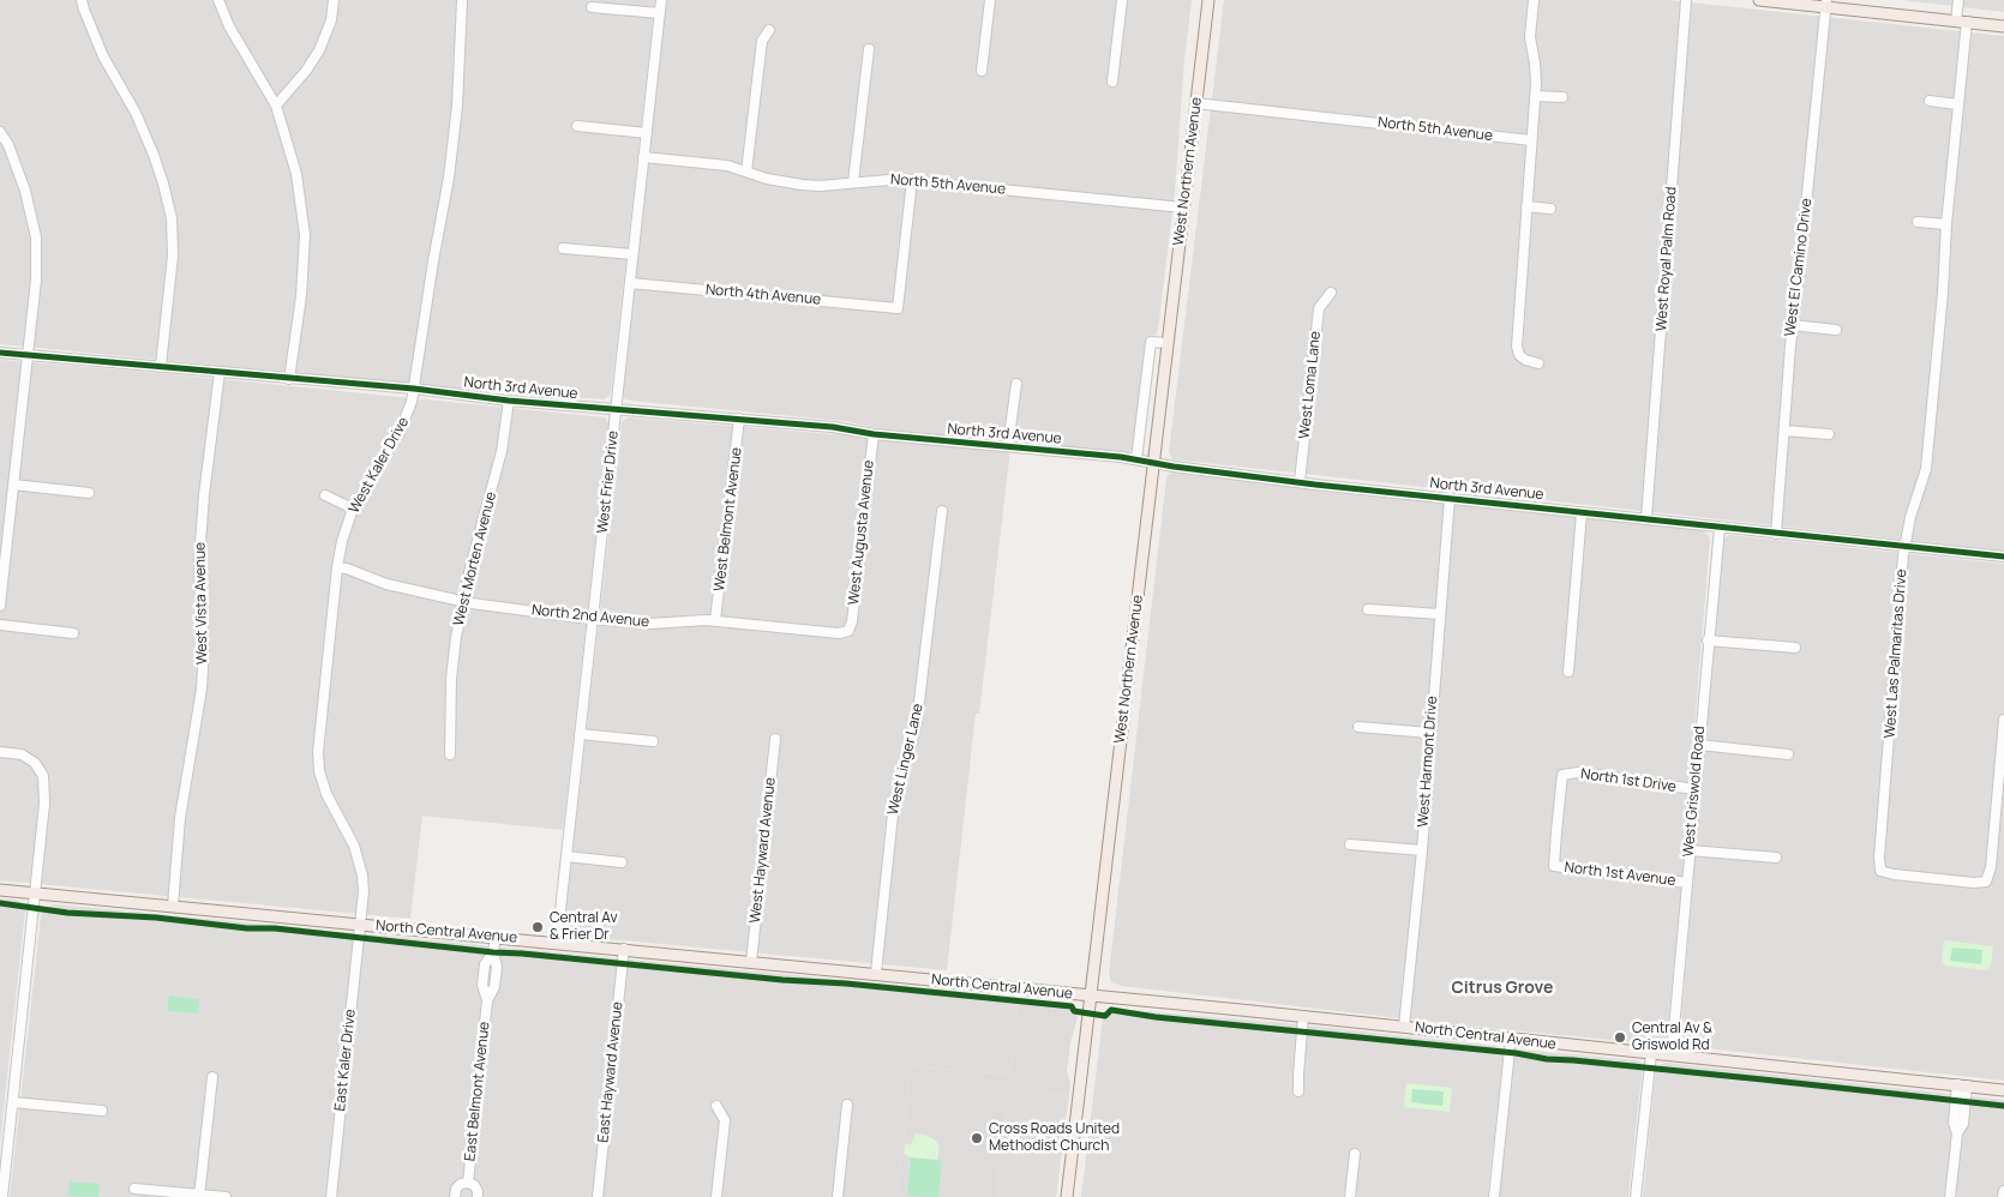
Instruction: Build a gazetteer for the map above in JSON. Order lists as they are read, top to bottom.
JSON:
{
  "streets": {
    "main road": ["West Northern Avenue", "North Central Avenue"],
    "street": [
      "North 5th Avenue",
      "West Royal Palm Road",
      "West El Camino Drive",
      "North 4th Avenue",
      "West Loma Lane",
      "North 3rd Avenue",
      "West Kaler Drive",
      "West Frier Drive",
      "West Belmont Avenue",
      "West Augusta Avenue",
      "West Morten Avenue",
      "West Vista Avenue",
      "North 2nd Avenue",
      "West Las Palmaritas Drive",
      "West Linger Lane",
      "West Harmont Drive",
      "North 1st Drive",
      "West Griswold Road",
      "West Hayward Avenue",
      "North 1st Avenue",
      "East Kaler Drive",
      "East Hayward Avenue",
      "East Belmont Avenue"
    ]
  },
  "crossings": [
    ["North 5th Avenue", "West Northern Avenue"],
    ["North 5th Avenue", "North 4th Avenue"],
    ["North 5th Avenue", "West Frier Drive"],
    ["West Northern Avenue", "North 3rd Avenue"],
    ["West Northern Avenue", "North Central Avenue"],
    ["West Royal Palm Road", "North 3rd Avenue"],
    ["West El Camino Drive", "North 3rd Avenue"],
    ["North 4th Avenue", "West Frier Drive"],
    ["West Loma Lane", "North 3rd Avenue"],
    ["North 3rd Avenue", "West Kaler Drive"],
    ["North 3rd Avenue", "West Frier Drive"],
    ["North 3rd Avenue", "West Belmont Avenue"],
    ["North 3rd Avenue", "West Augusta Avenue"],
    ["North 3rd Avenue", "West Morten Avenue"],
    ["North 3rd Avenue", "West Vista Avenue"],
    ["North 3rd Avenue", "West Las Palmaritas Drive"],
    ["North 3rd Avenue", "West Harmont Drive"],
    ["North 3rd Avenue", "West Griswold Road"],
    ["West Kaler Drive", "North 2nd Avenue"],
    ["West Kaler Drive", "North Central Avenue"],
    ["West Kaler Drive", "East Kaler Drive"],
    ["West Frier Drive", "North 2nd Avenue"],
    ["West Frier Drive", "North Central Avenue"],
    ["West Belmont Avenue", "North 2nd Avenue"],
    ["West Augusta Avenue", "North 2nd Avenue"],
    ["West Morten Avenue", "North 2nd Avenue"],
    ["West Vista Avenue", "North Central Avenue"],
    ["West Linger Lane", "North Central Avenue"],
    ["West Harmont Drive", "North Central Avenue"],
    ["North 1st Drive", "West Griswold Road"],
    ["North 1st Drive", "North 1st Avenue"],
    ["West Griswold Road", "North 1st Avenue"],
    ["West Griswold Road", "North Central Avenue"],
    ["West Hayward Avenue", "North Central Avenue"],
    ["North Central Avenue", "East Kaler Drive"],
    ["North Central Avenue", "East Hayward Avenue"],
    ["North Central Avenue", "East Belmont Avenue"]
  ],
  "districts": ["Citrus Grove"],
  "places": ["Central Av & Frier Dr", "Central Av & Griswold Rd", "Cross Roads United Methodist Church"]
}
